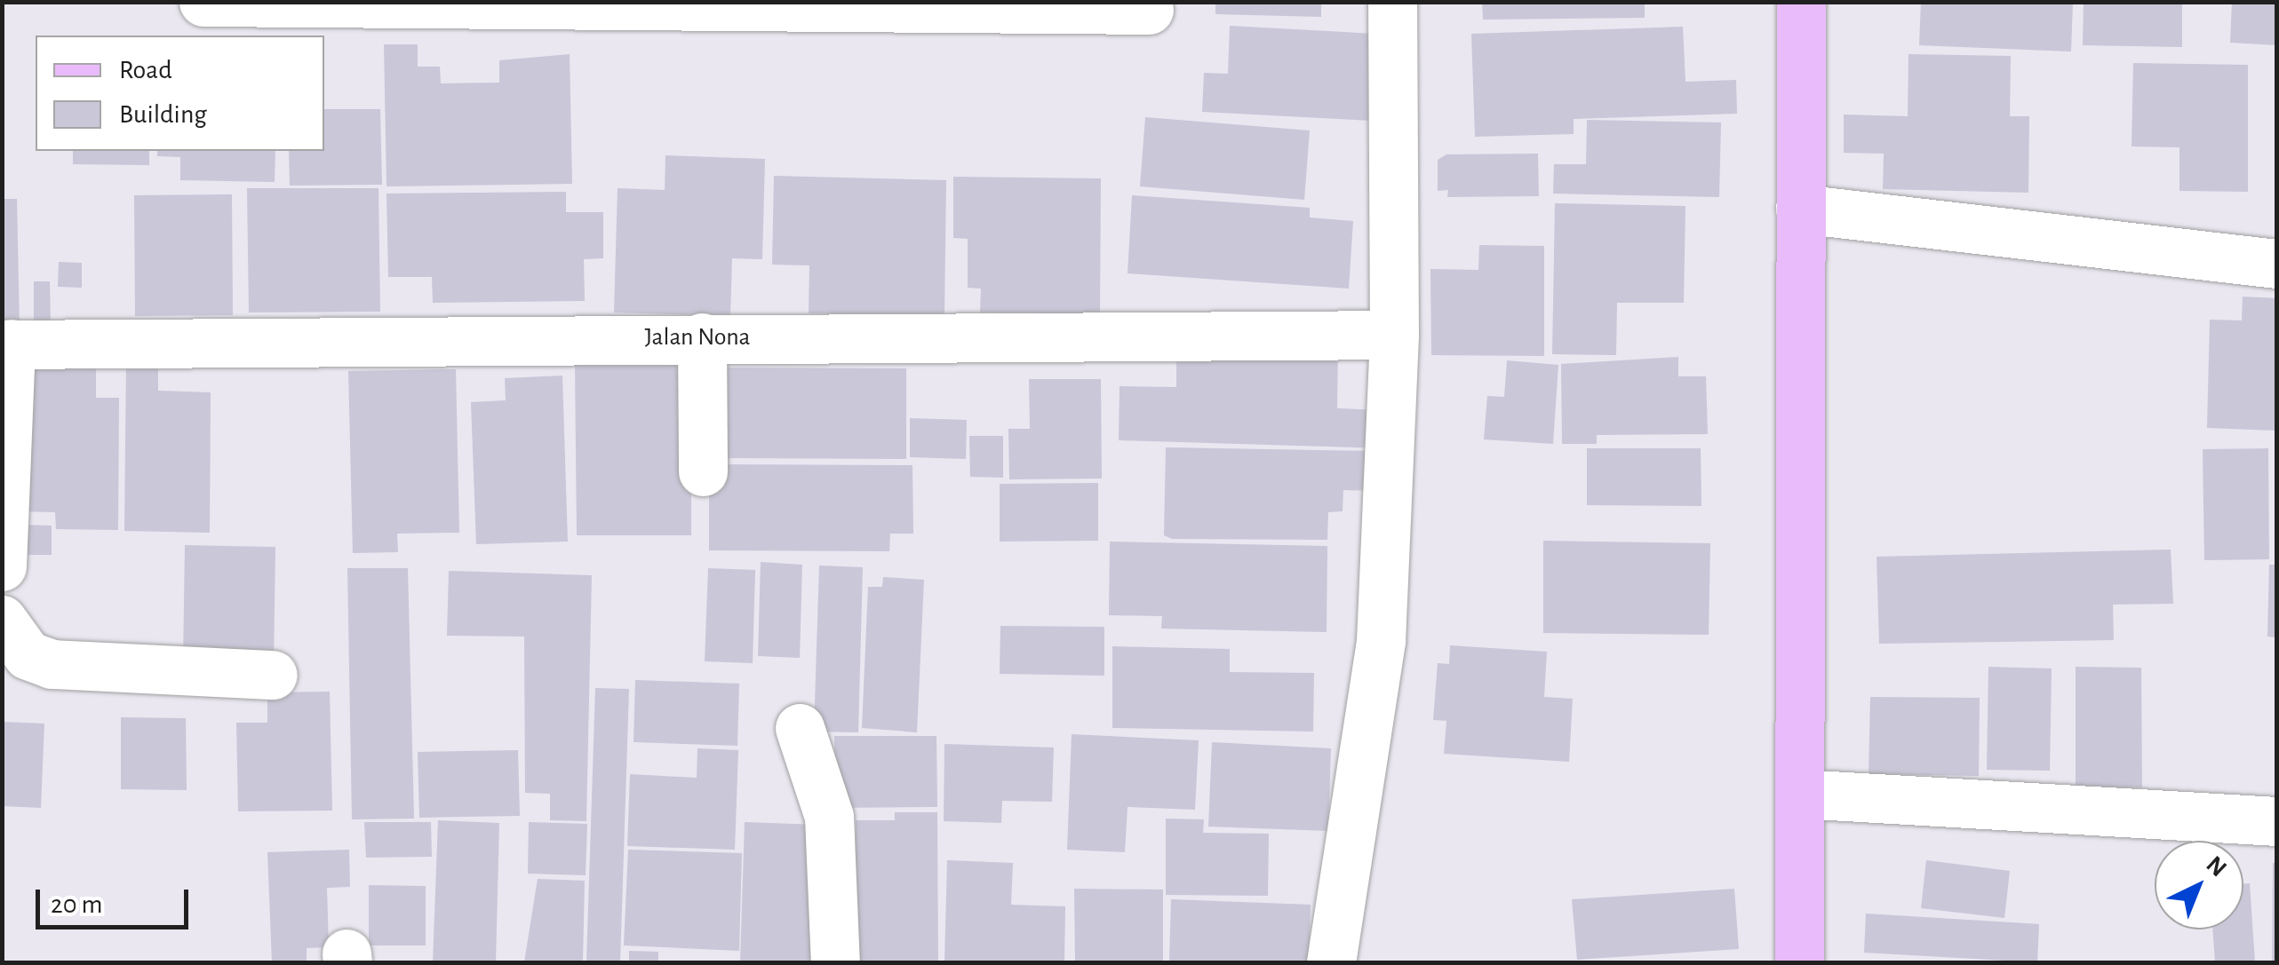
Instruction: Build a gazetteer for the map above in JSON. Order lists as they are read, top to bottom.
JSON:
{
  "streets": {
    "street": ["Jalan Nona"]
  },
  "legend": ["Road", "Building"],
  "scale_bar": "20 m",
  "north": "top right"
}
